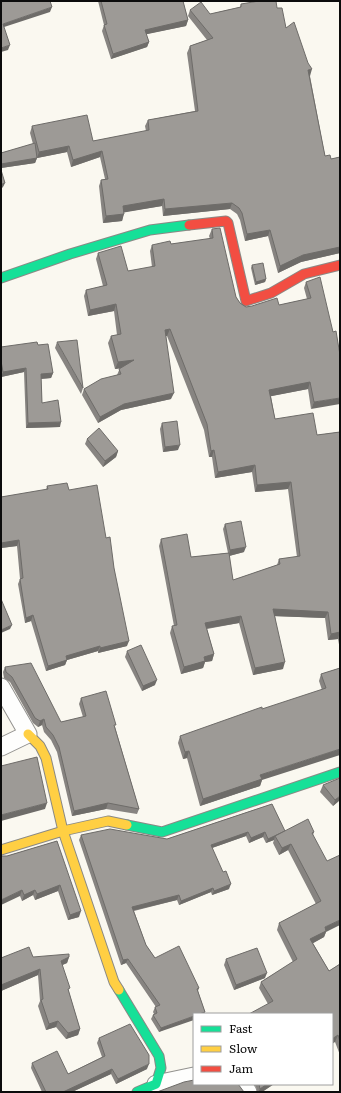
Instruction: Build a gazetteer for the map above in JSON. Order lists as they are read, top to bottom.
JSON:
{
  "legend": ["Fast", "Slow", "Jam"]
}
